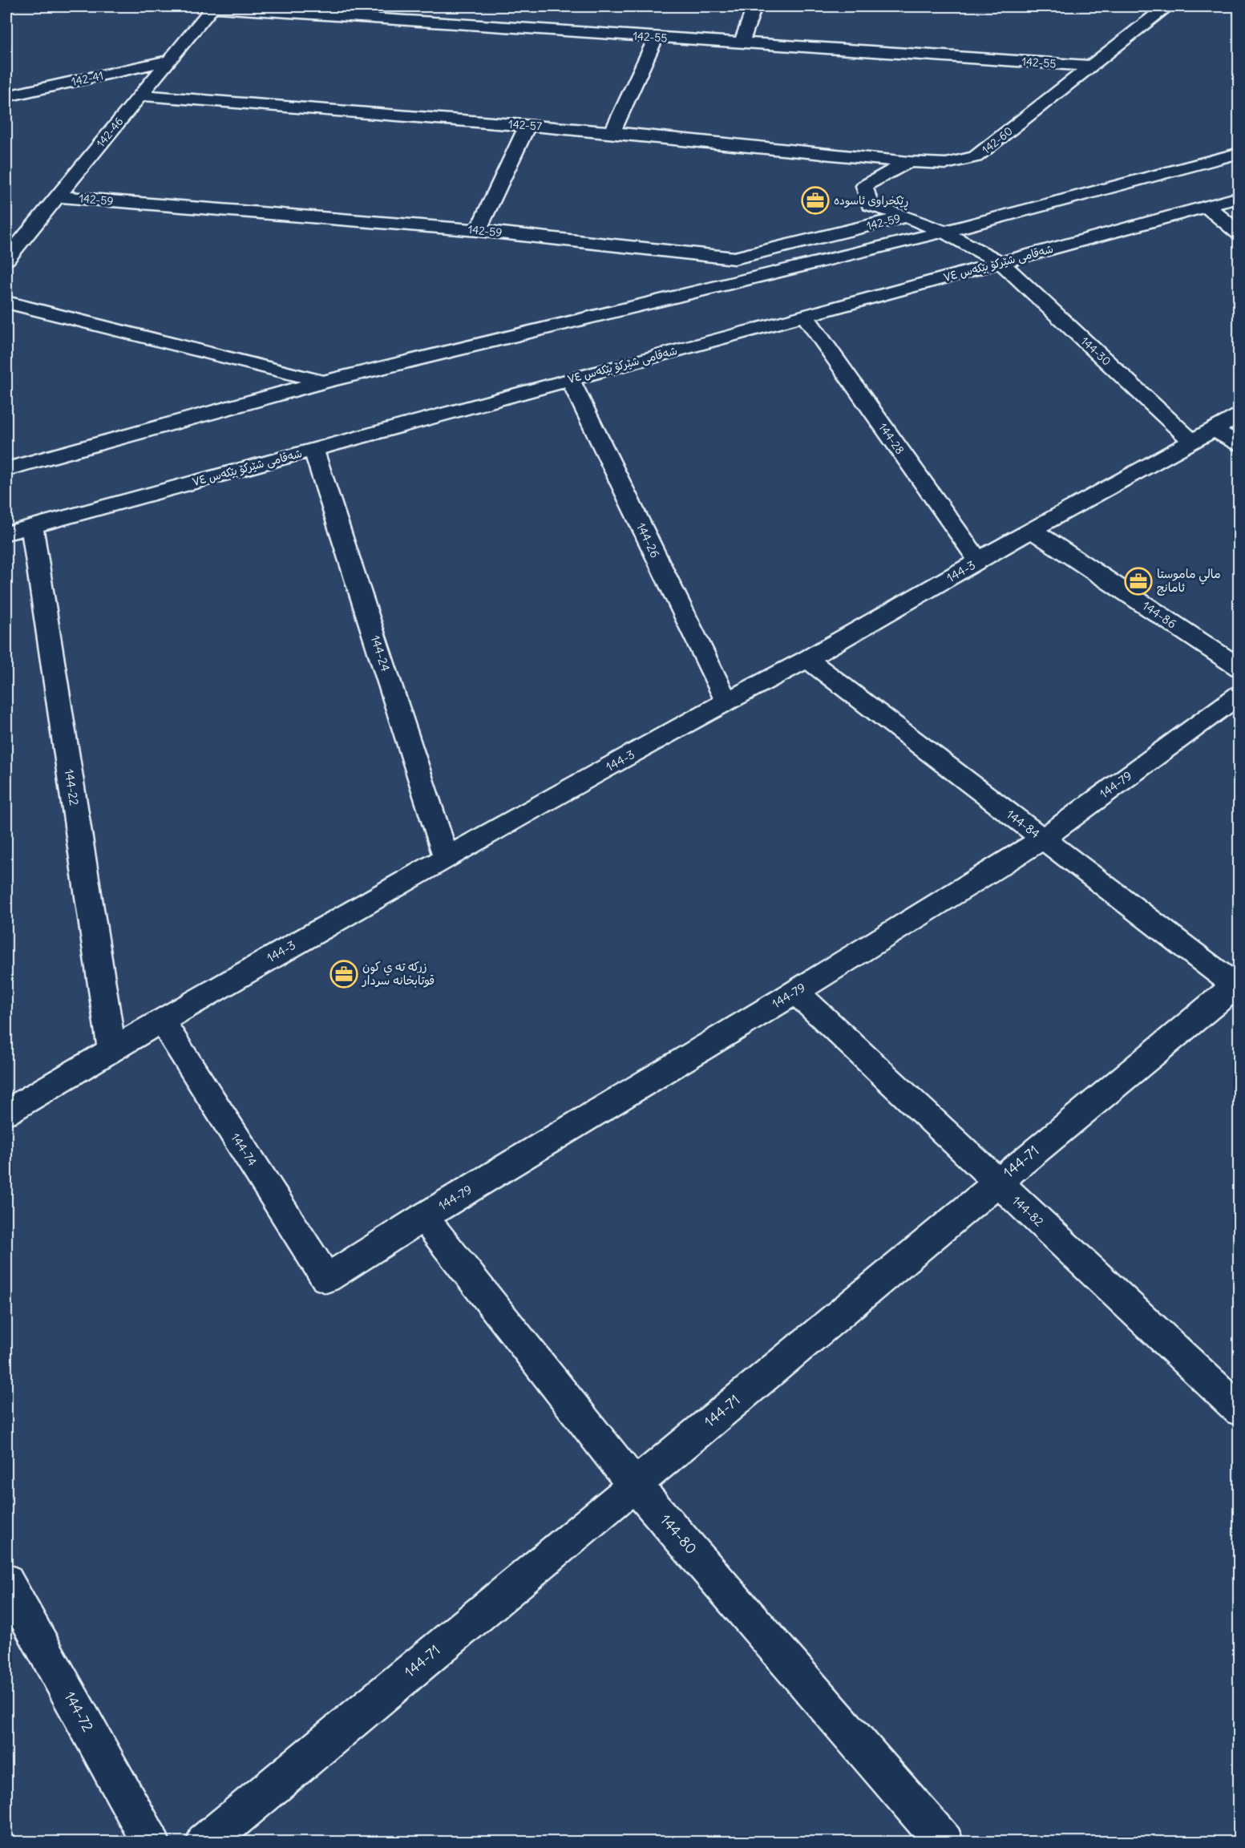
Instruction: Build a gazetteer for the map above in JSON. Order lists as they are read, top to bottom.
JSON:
{
  "streets": {
    "street": [
      "142-55",
      "142-41",
      "142-57",
      "142-46",
      "142-60",
      "142-59",
      "شەقامی شێرکۆ بێکەس ٧٤",
      "144-30",
      "144-28",
      "144-26",
      "144-3",
      "144-86",
      "144-24",
      "144-79",
      "144-22",
      "144-84",
      "144-74",
      "144-71",
      "144-82",
      "144-80",
      "144-72"
    ]
  },
  "crossings": [
    ["142-55", "142-46"],
    ["142-55", "142-60"],
    ["142-41", "142-46"],
    ["142-57", "142-46"],
    ["142-57", "142-60"],
    ["142-46", "142-59"],
    ["شەقامی شێرکۆ بێکەس ٧٤", "144-30"],
    ["شەقامی شێرکۆ بێکەس ٧٤", "144-28"],
    ["شەقامی شێرکۆ بێکەس ٧٤", "144-26"],
    ["شەقامی شێرکۆ بێکەس ٧٤", "144-24"],
    ["شەقامی شێرکۆ بێکەس ٧٤", "144-22"],
    ["144-30", "144-3"],
    ["144-28", "144-3"],
    ["144-26", "144-3"],
    ["144-3", "144-86"],
    ["144-3", "144-24"],
    ["144-3", "144-22"],
    ["144-3", "144-84"],
    ["144-3", "144-74"],
    ["144-79", "144-84"],
    ["144-79", "144-74"],
    ["144-79", "144-82"],
    ["144-79", "144-80"],
    ["144-84", "144-71"],
    ["144-71", "144-82"],
    ["144-71", "144-80"]
  ],
  "places": {
    "office": ["ڕێکخراوی ئاسودە", "مالي ماموستا ئامانج", "زركه ته ي كون قوتابخانه سردار"]
  }
}
